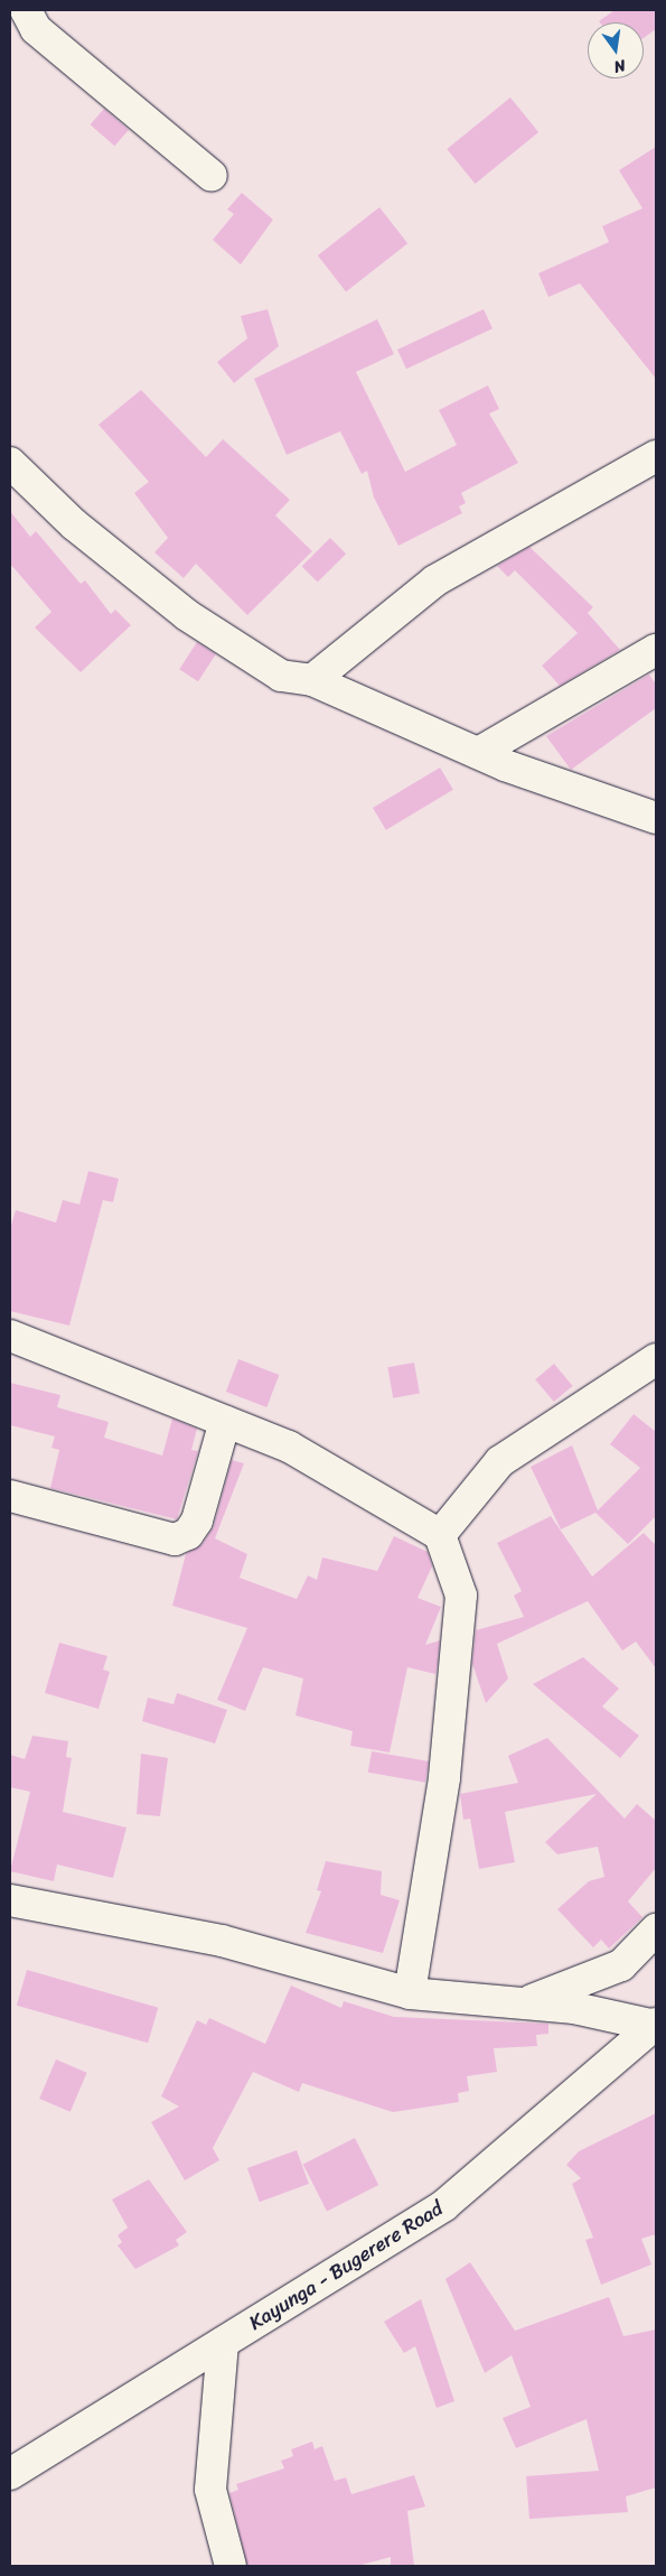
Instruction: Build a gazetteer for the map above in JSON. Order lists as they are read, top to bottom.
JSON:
{
  "streets": {
    "street": ["Kayunga - Bugerere Road"]
  },
  "north": "bottom"
}
